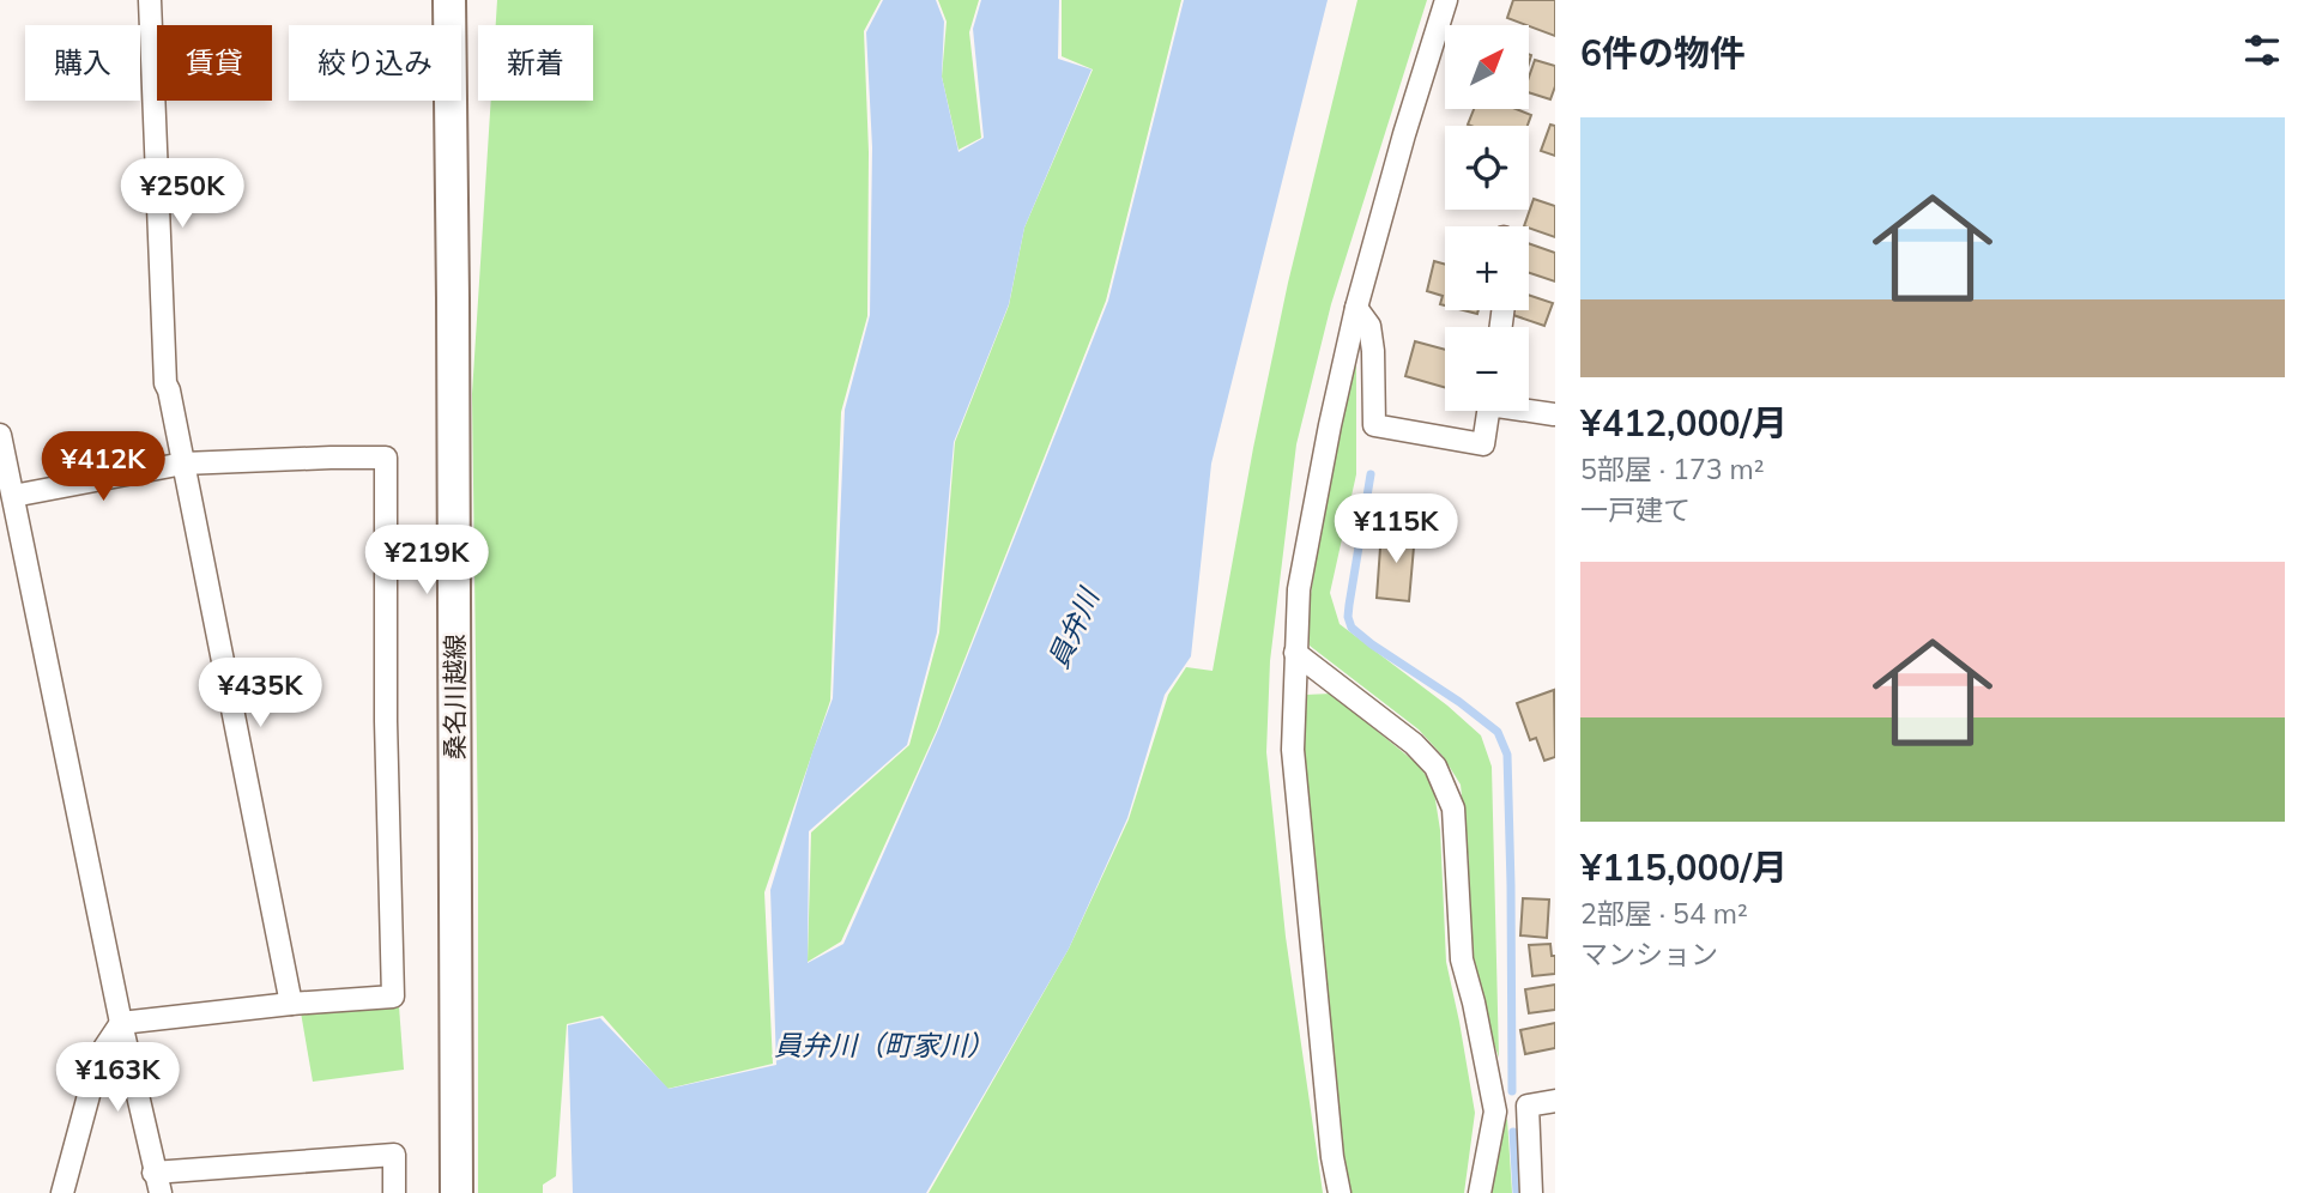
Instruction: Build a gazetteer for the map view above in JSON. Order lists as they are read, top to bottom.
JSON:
{
  "streets": {
    "main road": ["桑名川越線"]
  },
  "water": ["員弁川", "員弁川（町家川）"],
  "north": "top right",
  "page": {
    "heading": "6件の物件",
    "map_buttons": ["+", "−"],
    "chip": [
      "購入",
      "賃貸",
      "絞り込み",
      "新着"
    ],
    "list": [
      {
        "name": "¥412,000/月",
        "note": "5部屋 · 173 m² · 一戸建て"
      },
      {
        "name": "¥115,000/月",
        "note": "2部屋 · 54 m² · マンション"
      }
    ],
    "price": [
      "¥250K",
      "¥412K",
      "¥115K",
      "¥219K",
      "¥435K",
      "¥163K"
    ]
  }
}
